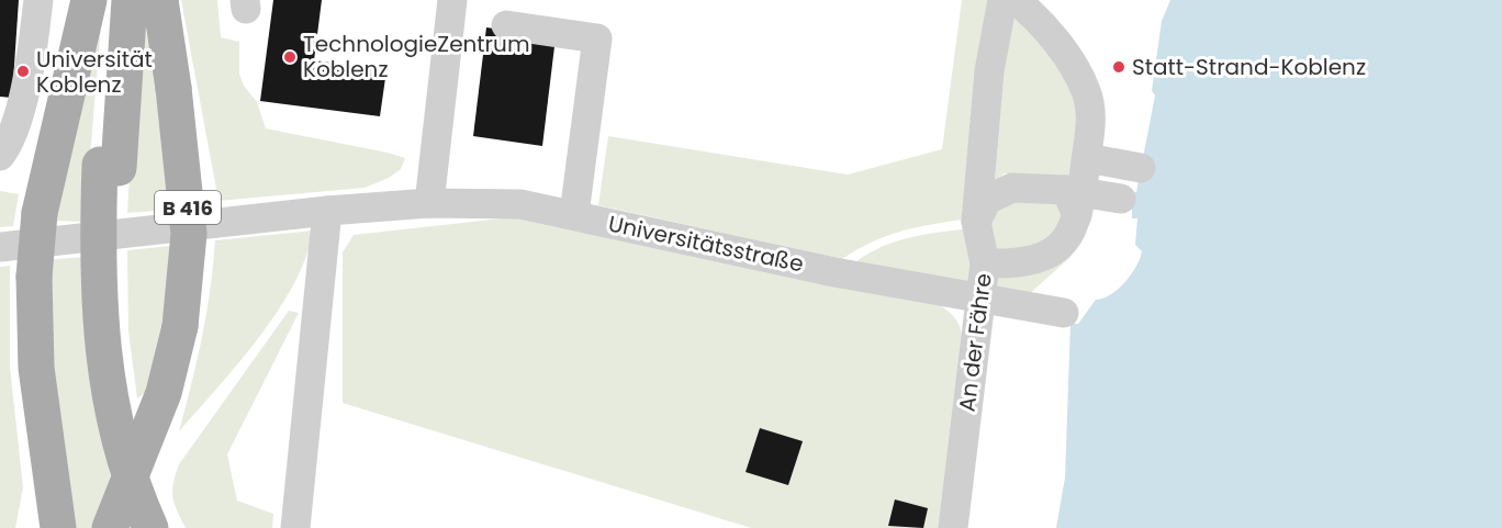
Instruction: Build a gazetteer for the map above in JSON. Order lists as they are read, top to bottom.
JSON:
{
  "streets": {
    "main road": ["B 416"],
    "street": ["Universitätsstraße", "An der Fähre"]
  },
  "crossings": [
    ["Universitätsstraße", "An der Fähre"]
  ],
  "places": ["TechnologieZentrum Koblenz", "Statt-Strand-Koblenz", "Universität Koblenz"]
}
